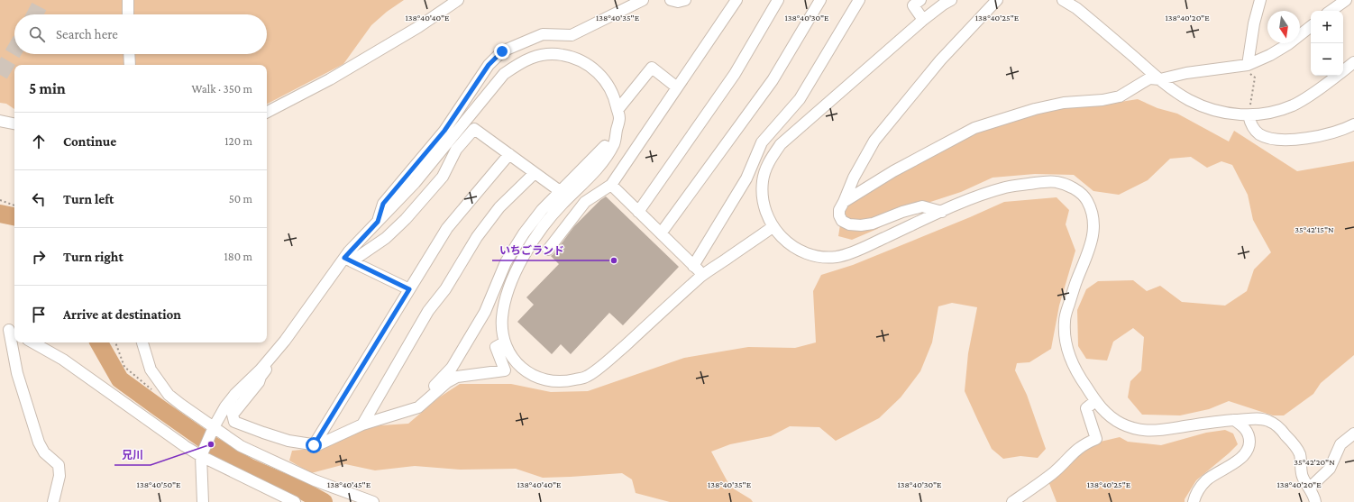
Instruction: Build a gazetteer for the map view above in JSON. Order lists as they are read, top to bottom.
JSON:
{
  "places": ["いちごランド", "兄川"],
  "north": "bottom",
  "page": {
    "map_buttons": ["+", "−"],
    "search": "Search here",
    "heading": ["5 min", "Walk · 350 m"],
    "list": [
      ["Continue", "120 m"],
      ["Turn left", "50 m"],
      ["Turn right", "180 m"],
      "Arrive at destination"
    ]
  },
  "coordinates": [
    "138°40'40\"E",
    "138°40'35\"E",
    "138°40'30\"E",
    "138°40'25\"E",
    "138°40'20\"E",
    "35°42'15\"N",
    "35°42'20\"N",
    "138°40'50\"E",
    "138°40'45\"E"
  ]
}
